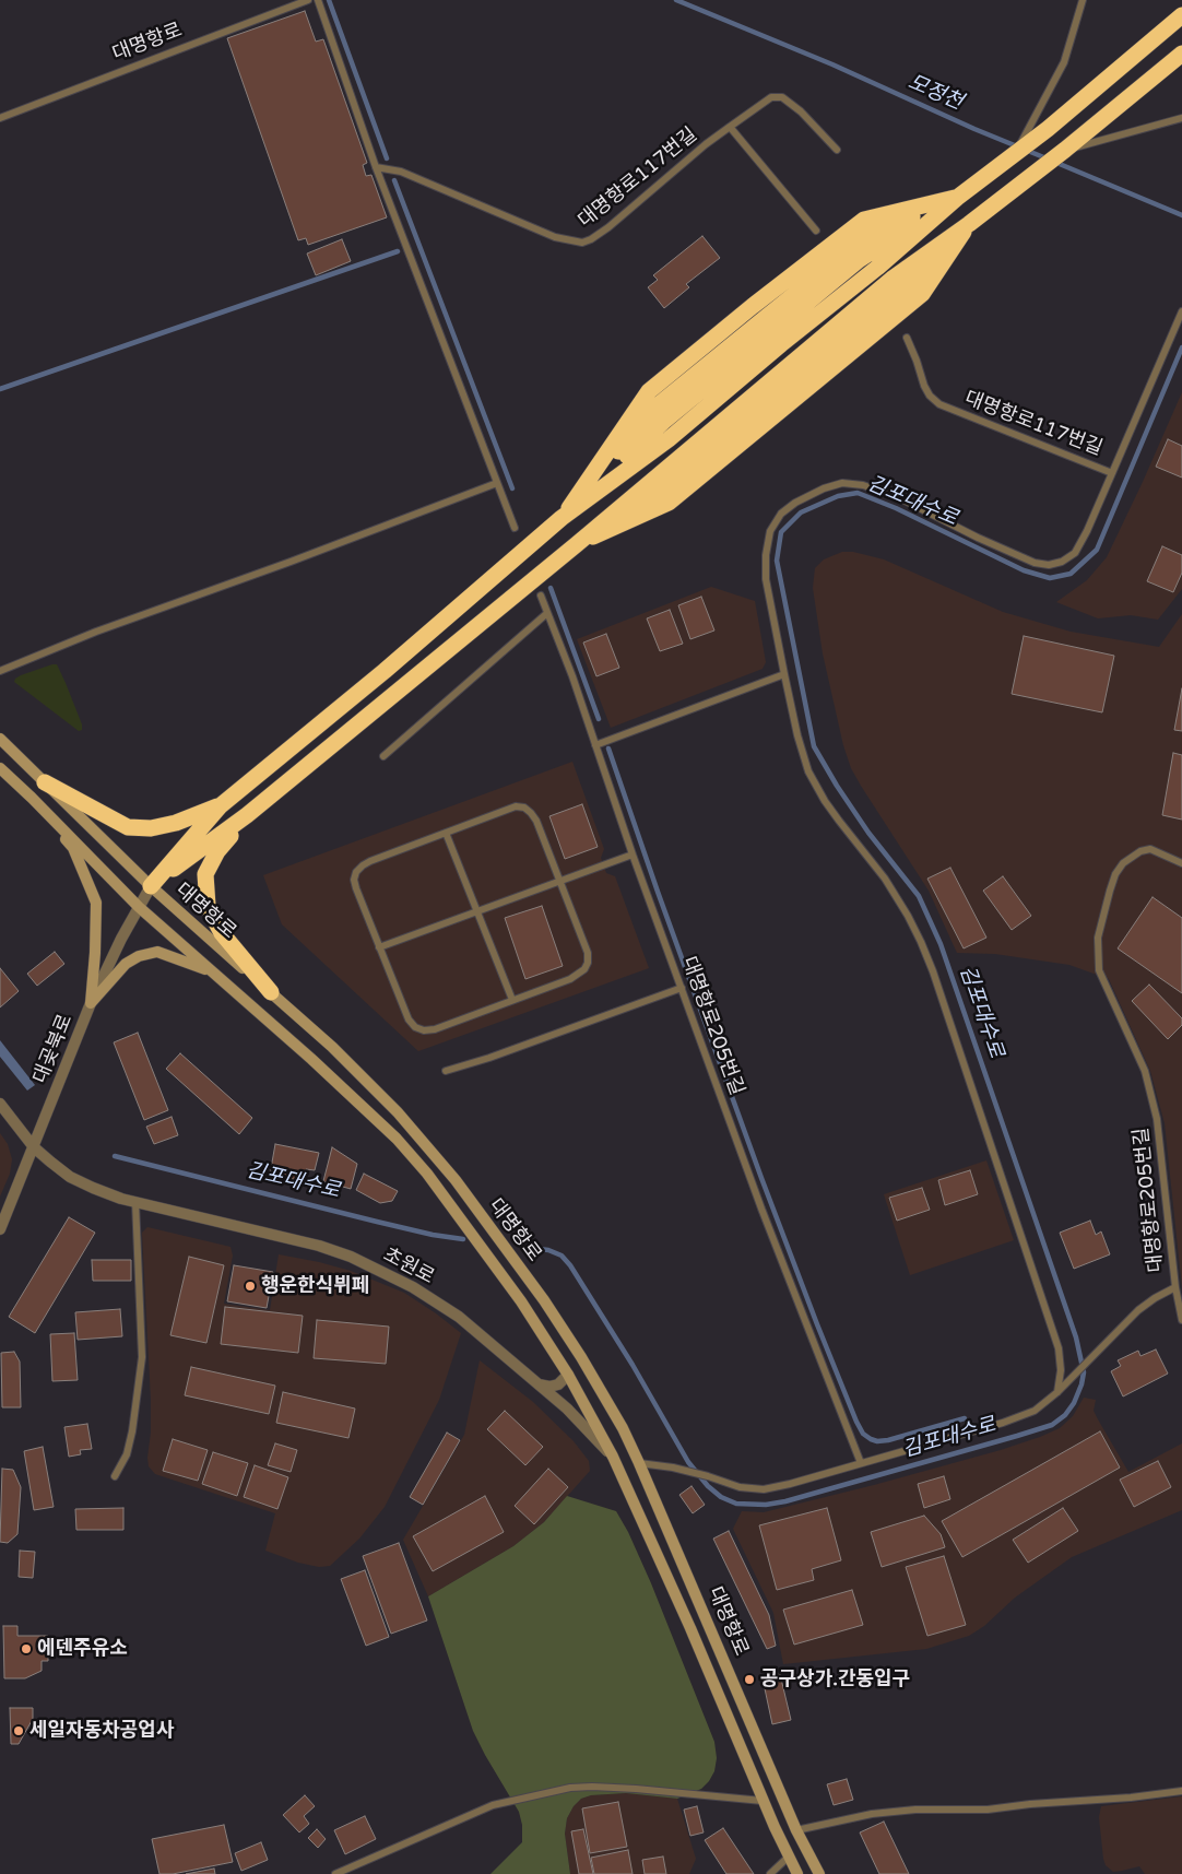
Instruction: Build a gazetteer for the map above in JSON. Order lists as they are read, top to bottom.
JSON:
{
  "streets": {
    "main road": ["대명항로"],
    "street": ["대곶북로", "초원로"],
    "lane": ["대명항로117번길", "대명항로205번길"]
  },
  "crossings": [
    ["대명항로", "대명항로205번길"],
    ["대명항로", "대곶북로"],
    ["대명항로", "초원로"],
    ["대곶북로", "초원로"]
  ],
  "water": ["모정천", "김포대수로"],
  "places": [
    "행운한식뷔페",
    "에덴주유소",
    "공구상가.간동입구",
    "세일자동차공업사"
  ]
}
